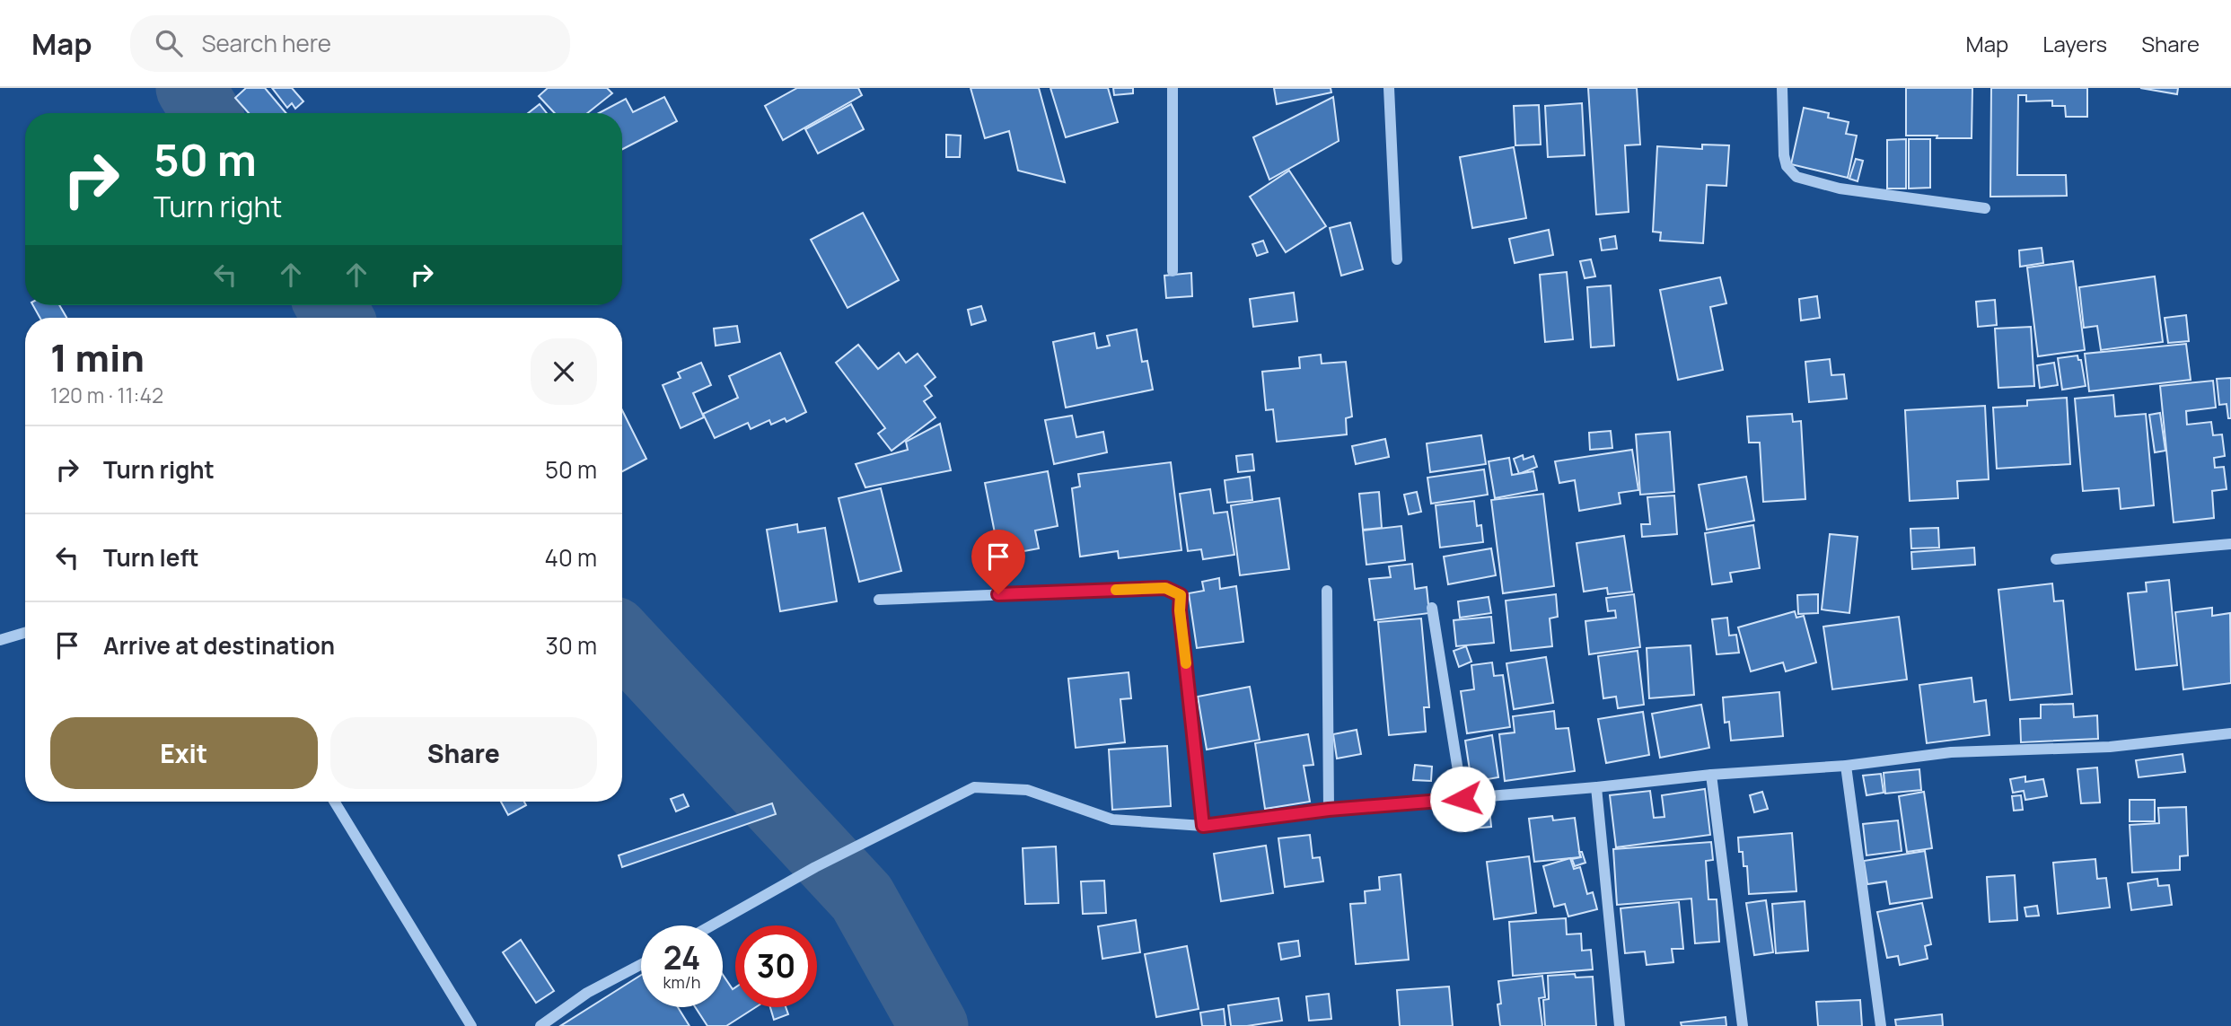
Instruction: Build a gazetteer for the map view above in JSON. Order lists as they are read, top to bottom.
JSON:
{
  "page": {
    "header": "Map",
    "search": "Search here",
    "nav": ["Map", "Layers", "Share"],
    "turn": ["50 m", "Turn right"],
    "heading": ["1 min", "120 m · 11:42"],
    "list": [
      {
        "name": "Turn right",
        "value": "50 m"
      },
      {
        "name": "Turn left",
        "value": "40 m"
      },
      {
        "name": "Arrive at destination",
        "value": "30 m"
      }
    ],
    "buttons": ["Exit", "Share"],
    "speed": "24 km/h",
    "limit": "30"
  }
}
